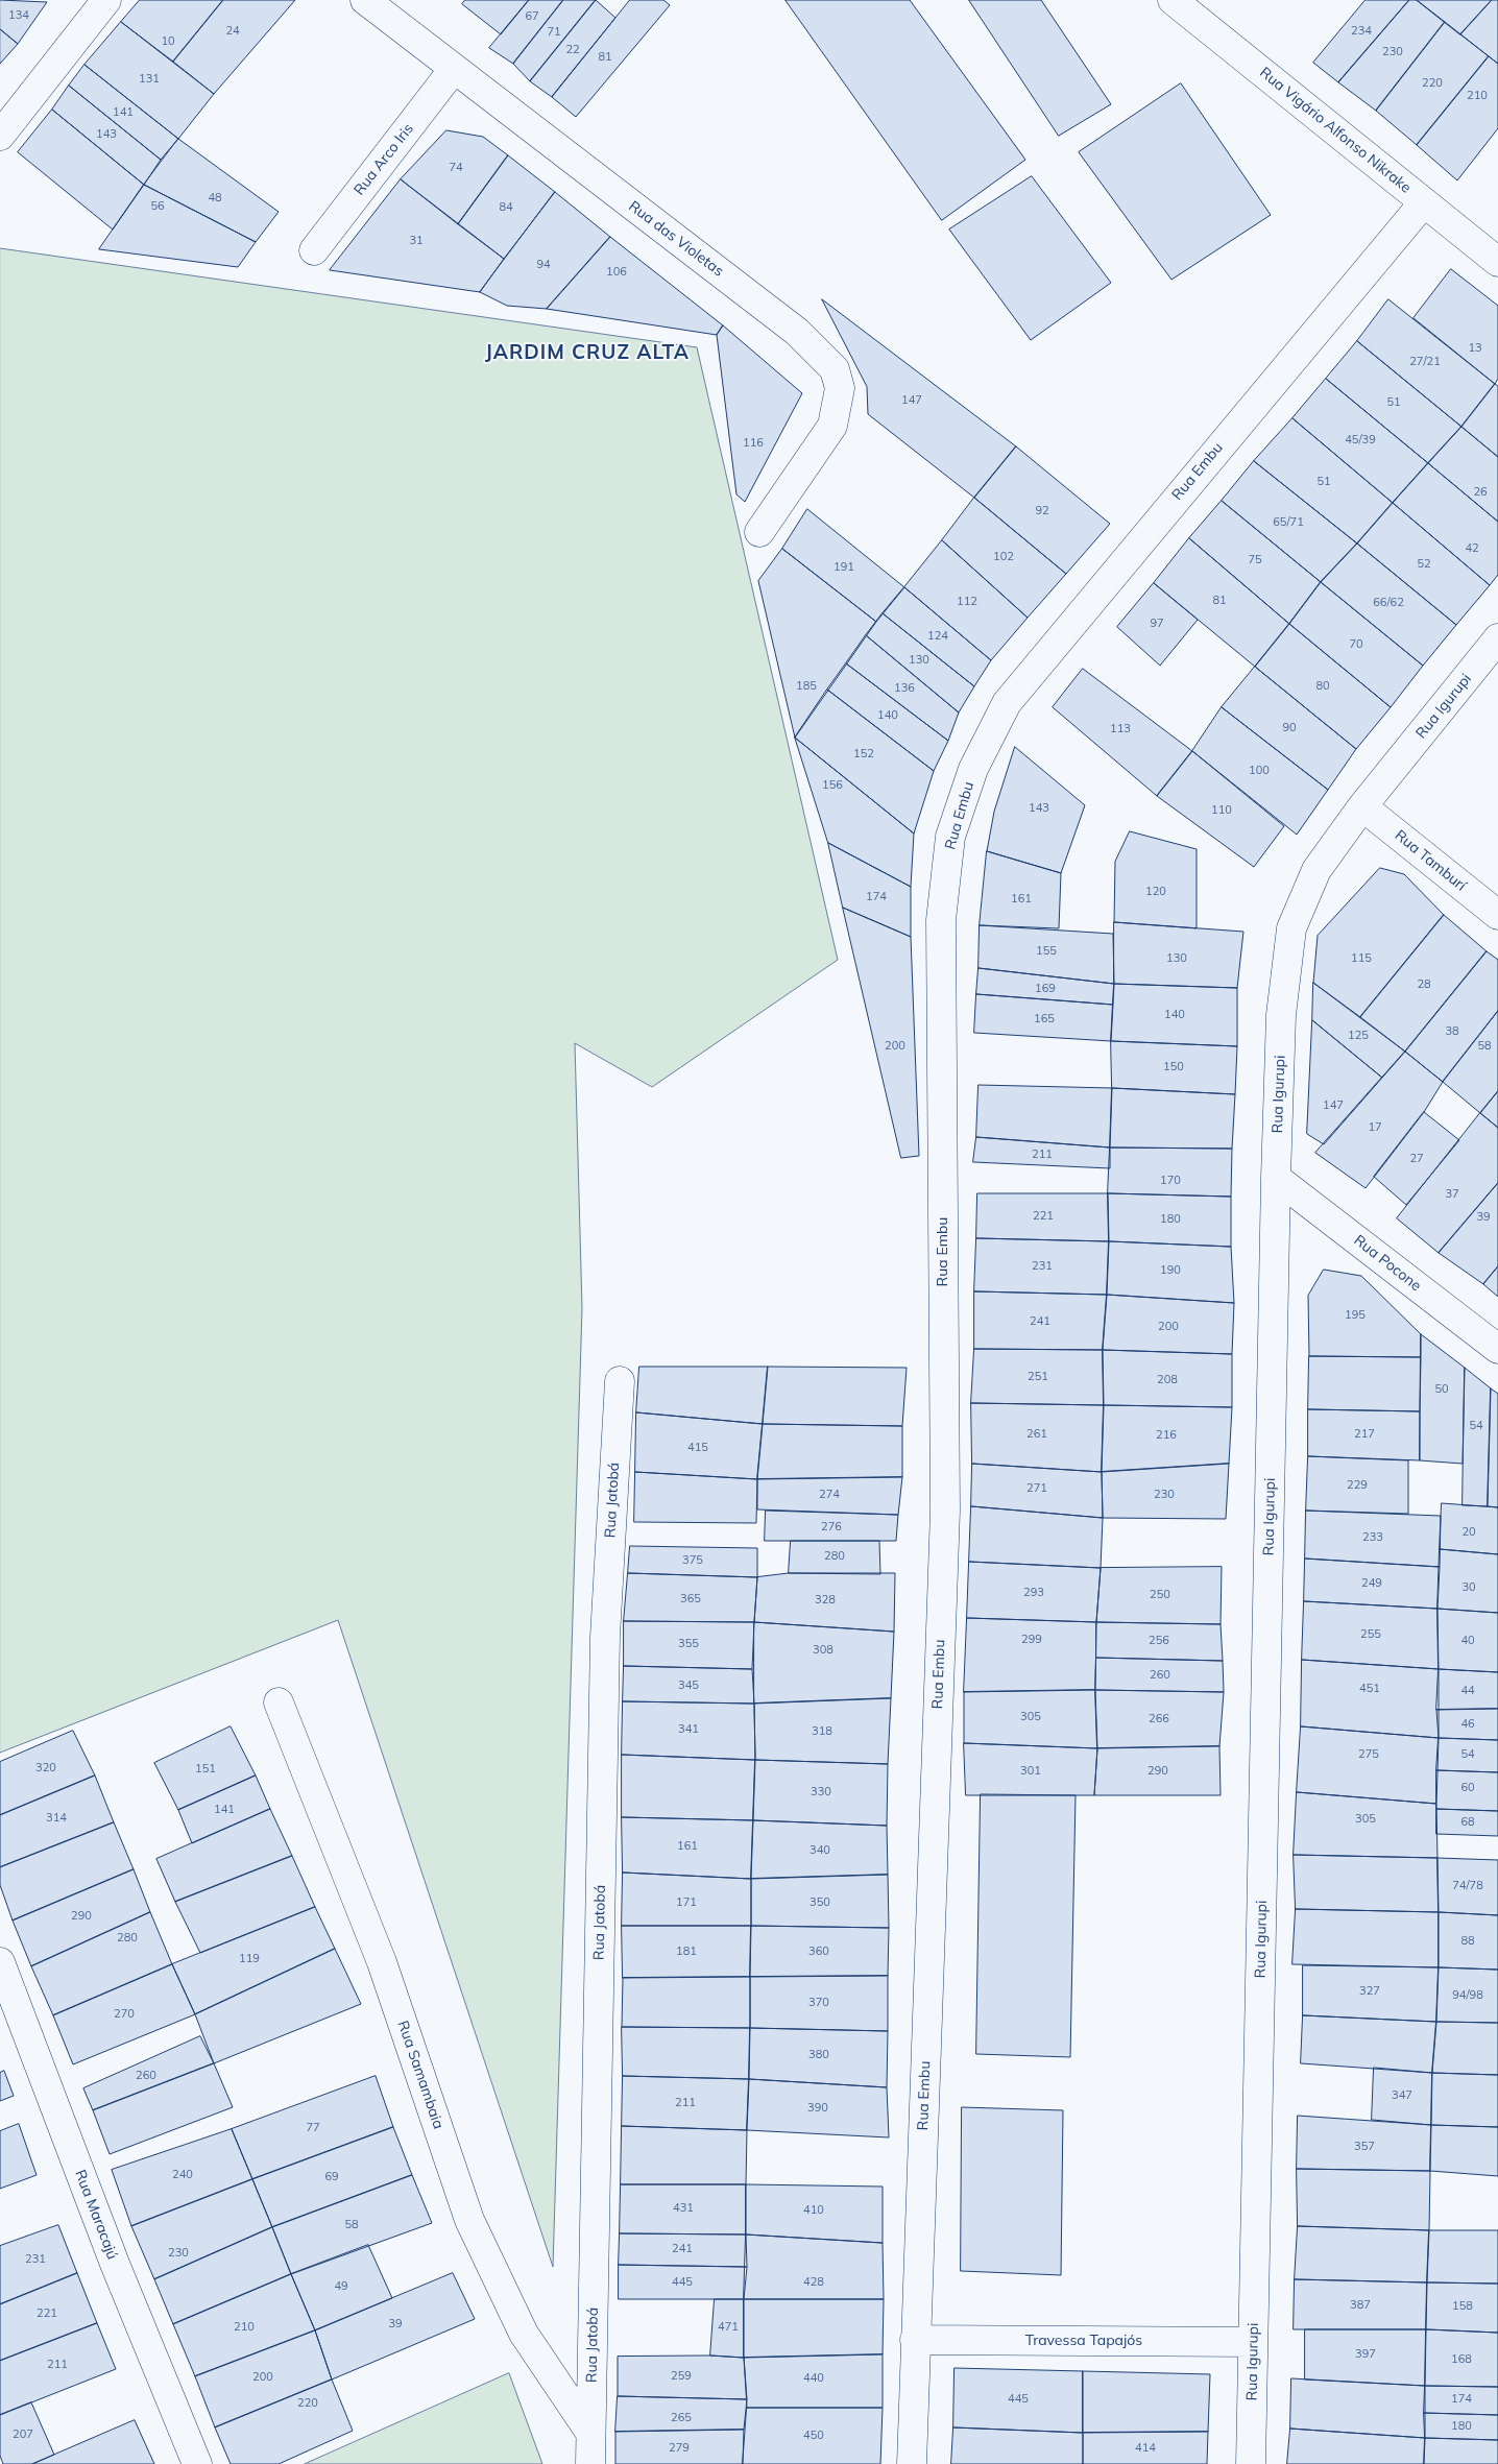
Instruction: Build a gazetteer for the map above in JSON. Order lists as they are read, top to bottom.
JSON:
{
  "streets": {
    "street": [
      "Rua Vigário Alfonso Nikrake",
      "Rua Arco Iris",
      "Rua das Violetas",
      "Rua Embu",
      "Rua Igurupi",
      "Rua Tamburí",
      "Rua Pocone",
      "Rua Jatobá",
      "Rua Samambaia",
      "Rua Maracajú",
      "Travessa Tapajós"
    ]
  },
  "crossings": [
    ["Rua Vigário Alfonso Nikrake", "Rua Embu"],
    ["Rua Arco Iris", "Rua das Violetas"],
    ["Rua Embu", "Travessa Tapajós"],
    ["Rua Igurupi", "Rua Tamburí"],
    ["Rua Igurupi", "Rua Pocone"],
    ["Rua Igurupi", "Travessa Tapajós"],
    ["Rua Jatobá", "Rua Samambaia"]
  ],
  "districts": ["JARDIM CRUZ ALTA"],
  "house_numbers": [
    "134",
    "67",
    "24",
    "234",
    "71",
    "10",
    "22",
    "230",
    "81",
    "131",
    "220",
    "210",
    "141",
    "143",
    "74",
    "48",
    "56",
    "84",
    "31",
    "94",
    "106",
    "13",
    "27/21",
    "147",
    "51",
    "45/39",
    "116",
    "51",
    "26",
    "92",
    "65/71",
    "42",
    "102",
    "75",
    "52",
    "191",
    "81",
    "112",
    "66/62",
    "97",
    "124",
    "70",
    "130",
    "185",
    "80",
    "136",
    "140",
    "90",
    "113",
    "152",
    "100",
    "156",
    "143",
    "110",
    "120",
    "174",
    "161",
    "155",
    "130",
    "115",
    "28",
    "169",
    "140",
    "165",
    "38",
    "125",
    "200",
    "58",
    "150",
    "147",
    "17",
    "211",
    "27",
    "170",
    "37",
    "221",
    "39",
    "180",
    "231",
    "190",
    "195",
    "241",
    "200",
    "251",
    "208",
    "50",
    "54",
    "261",
    "217",
    "216",
    "415",
    "229",
    "271",
    "274",
    "230",
    "276",
    "20",
    "233",
    "280",
    "375",
    "249",
    "30",
    "293",
    "250",
    "365",
    "328",
    "255",
    "299",
    "256",
    "40",
    "355",
    "308",
    "260",
    "345",
    "451",
    "44",
    "305",
    "266",
    "46",
    "341",
    "318",
    "275",
    "54",
    "320",
    "151",
    "301",
    "290",
    "60",
    "330",
    "141",
    "314",
    "305",
    "68",
    "161",
    "340",
    "74/78",
    "171",
    "350",
    "290",
    "280",
    "88",
    "181",
    "360",
    "119",
    "327",
    "94/98",
    "370",
    "270",
    "380",
    "260",
    "347",
    "211",
    "390",
    "77",
    "357",
    "240",
    "69",
    "431",
    "410",
    "58",
    "241",
    "230",
    "231",
    "445",
    "428",
    "49",
    "387",
    "158",
    "221",
    "39",
    "210",
    "471",
    "397",
    "168",
    "211",
    "259",
    "200",
    "440",
    "445",
    "174",
    "220",
    "265",
    "180",
    "207",
    "450",
    "279",
    "414"
  ]
}
